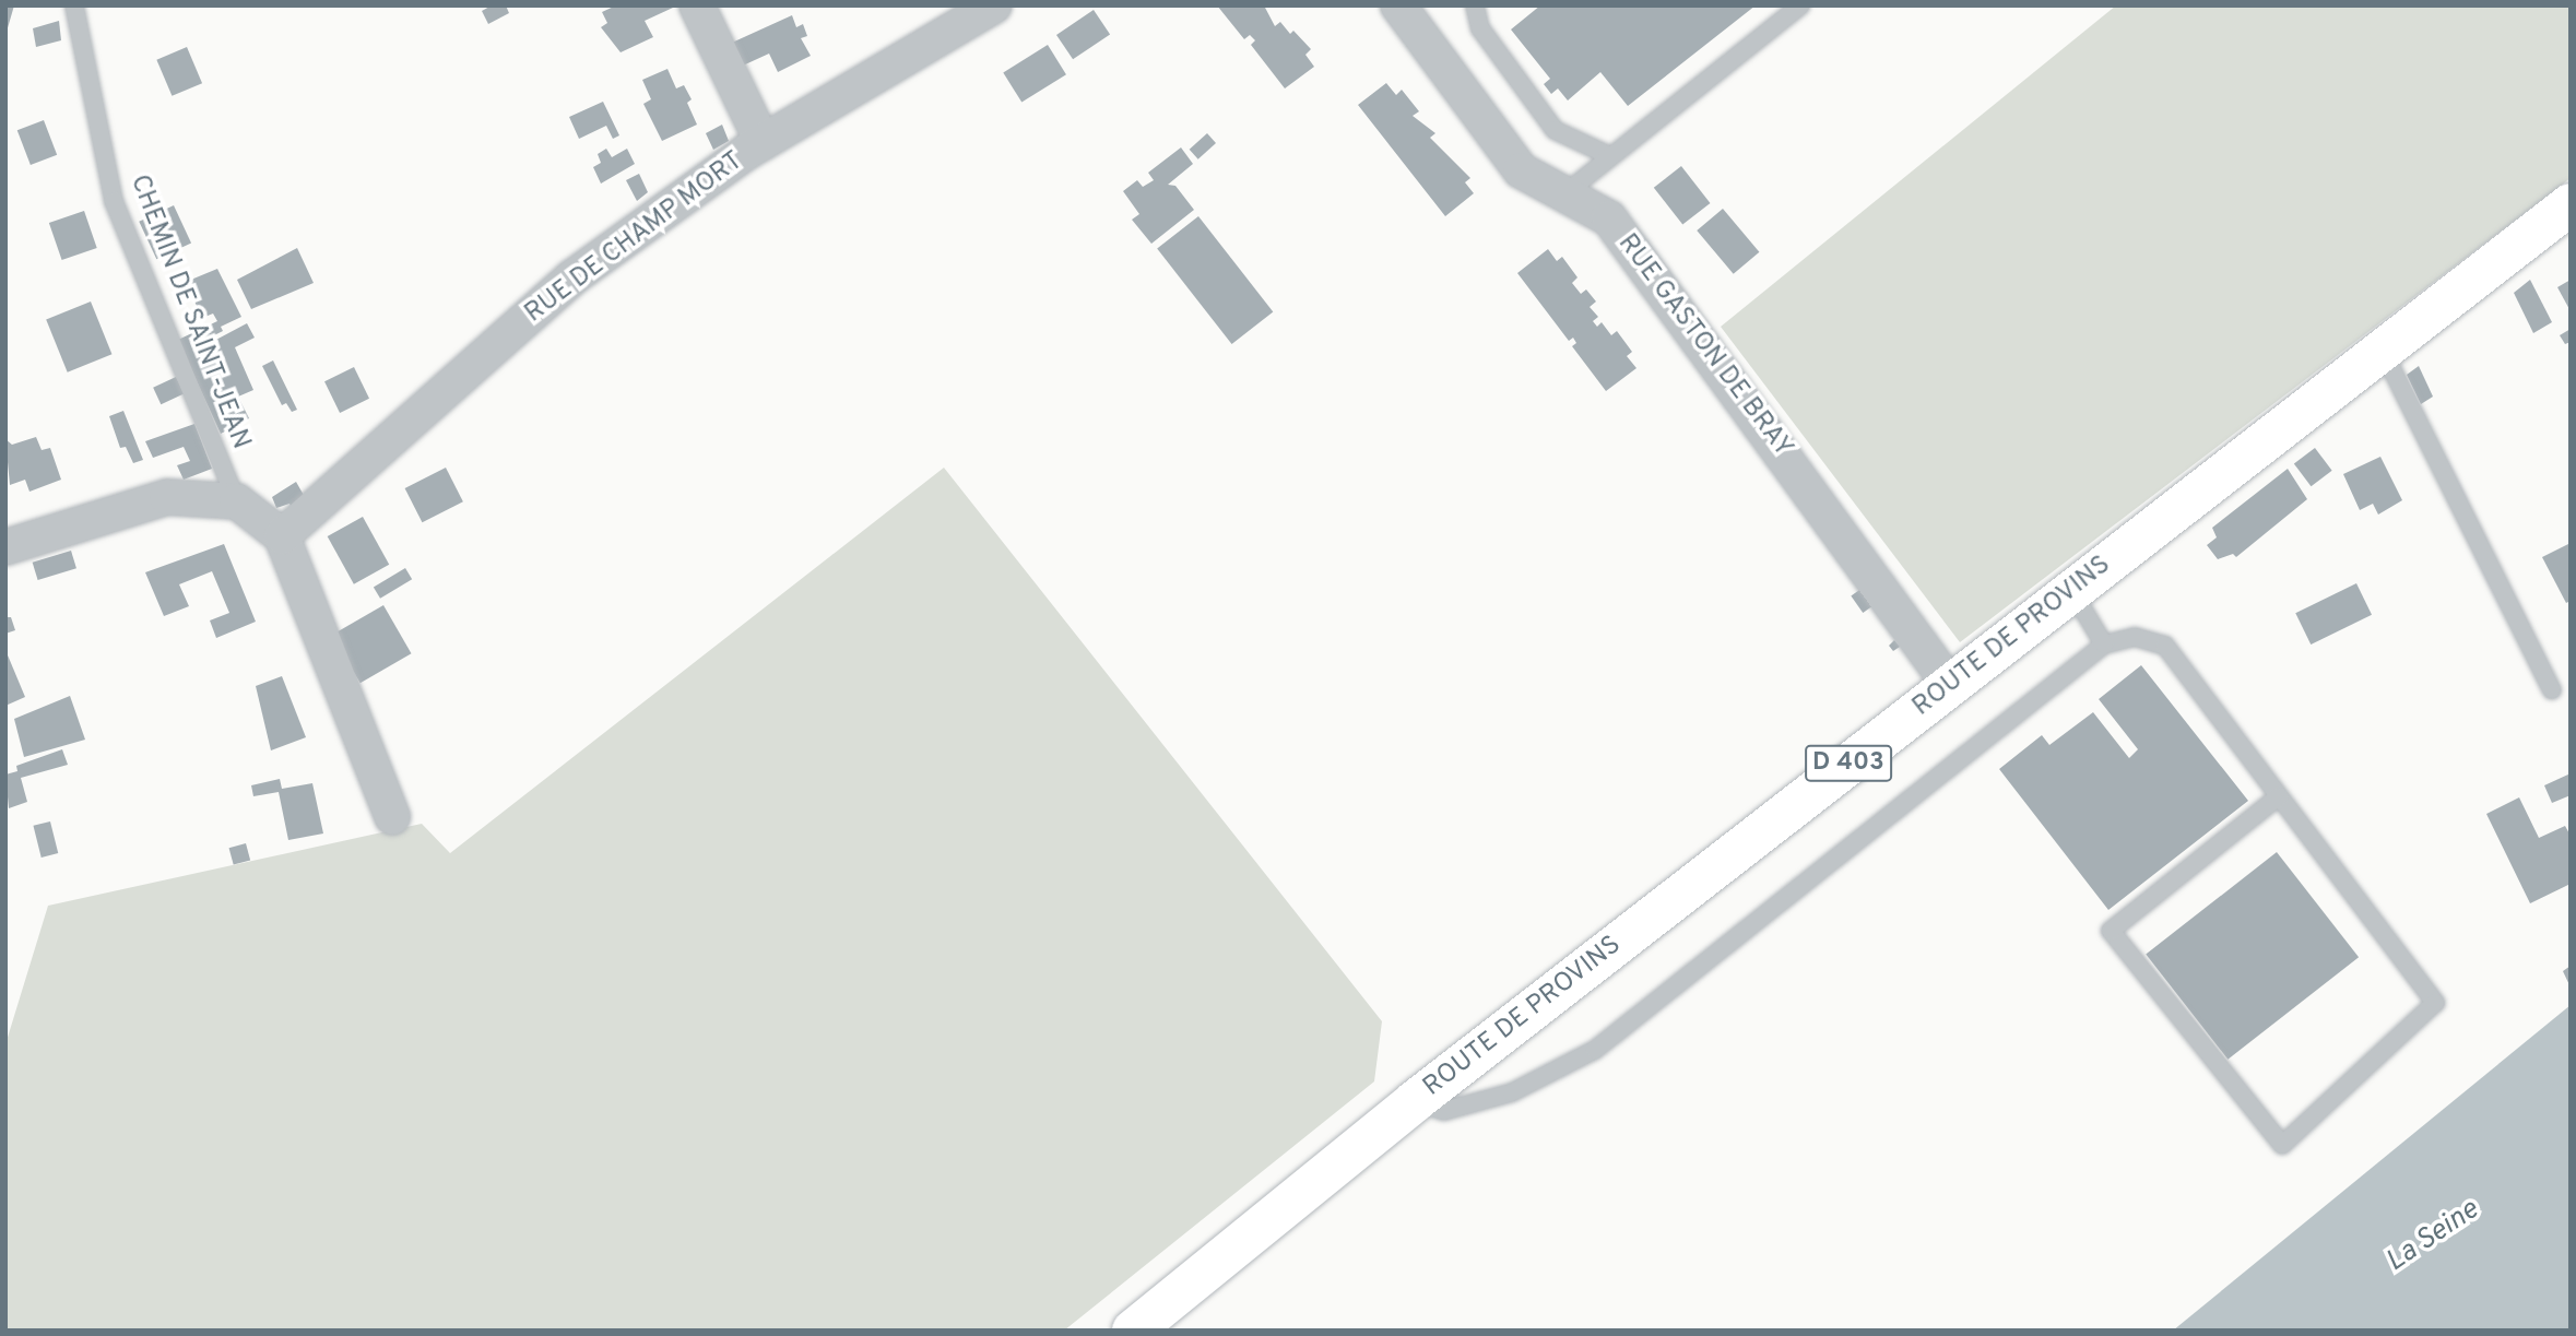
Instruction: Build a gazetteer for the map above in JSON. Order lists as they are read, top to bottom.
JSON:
{
  "streets": {
    "main road": ["ROUTE DE PROVINS", "D 403"],
    "street": ["RUE DE CHAMP MORT", "RUE GASTON DE BRAY"],
    "lane": ["CHEMIN DE SAINT-JEAN"]
  },
  "crossings": [
    ["RUE GASTON DE BRAY", "ROUTE DE PROVINS"]
  ],
  "water": ["La Seine"]
}
